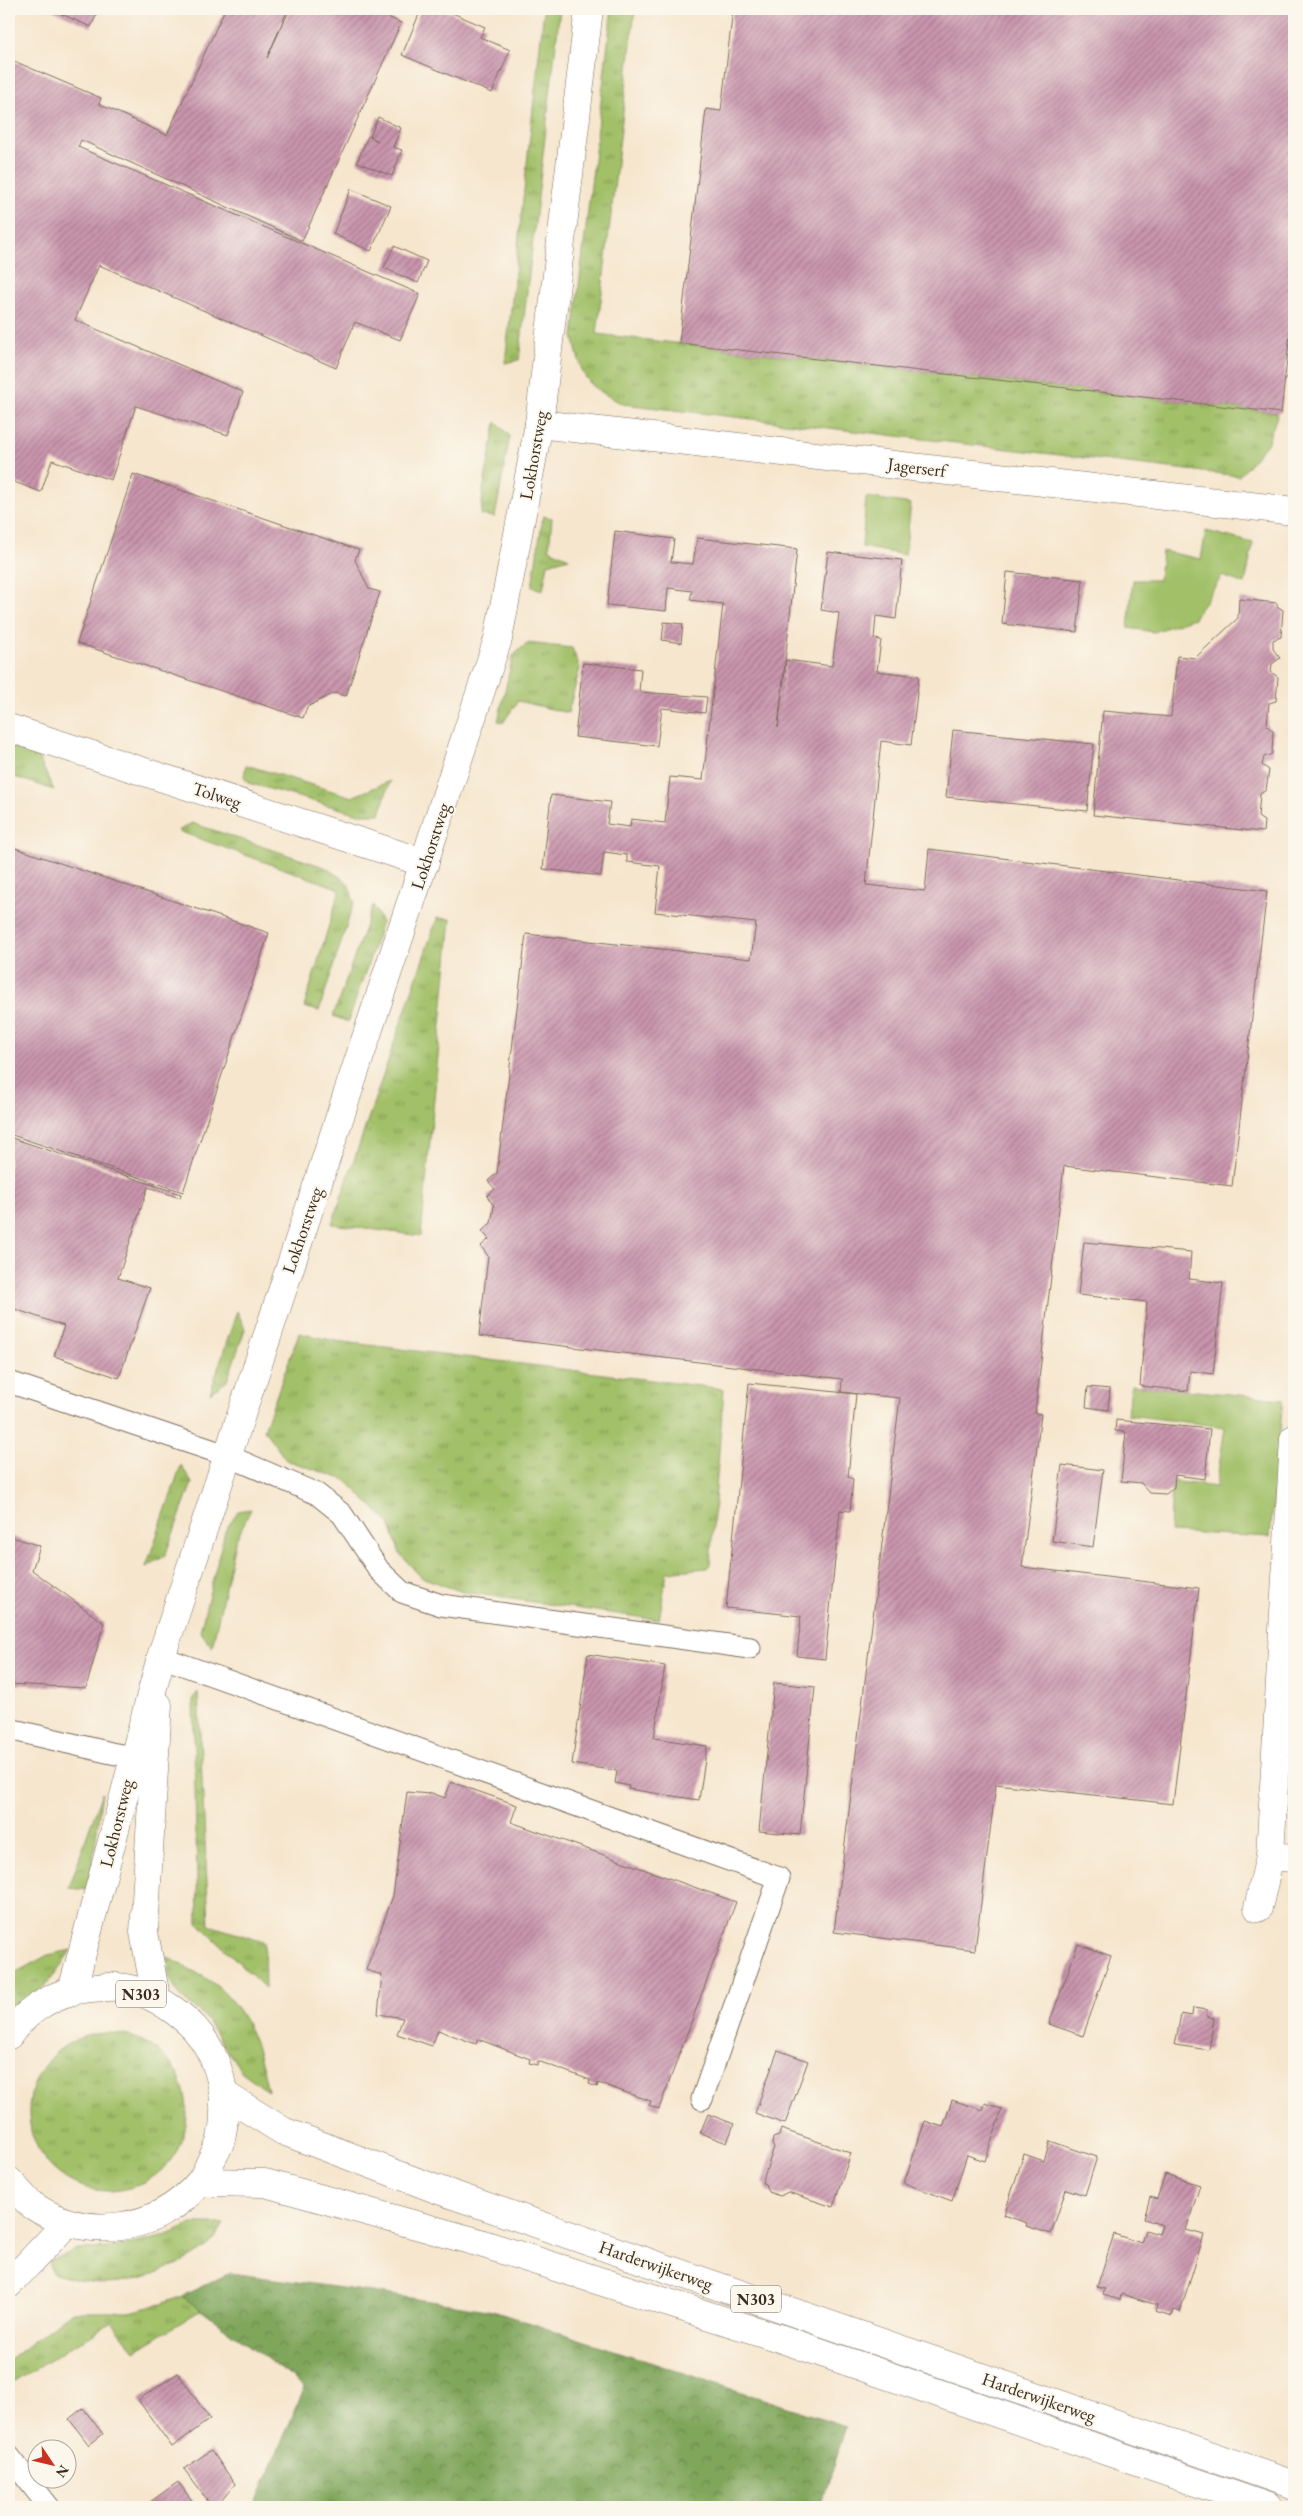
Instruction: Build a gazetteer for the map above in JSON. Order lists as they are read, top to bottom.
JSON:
{
  "streets": {
    "street": [
      "Lokhorstweg",
      "Jagerserf",
      "Tolweg",
      "N303",
      "Harderwijkerweg"
    ]
  },
  "crossings": [
    ["Lokhorstweg", "Jagerserf"],
    ["Lokhorstweg", "Tolweg"],
    ["Lokhorstweg", "N303"],
    ["N303", "Harderwijkerweg"]
  ],
  "north": "bottom right"
}
